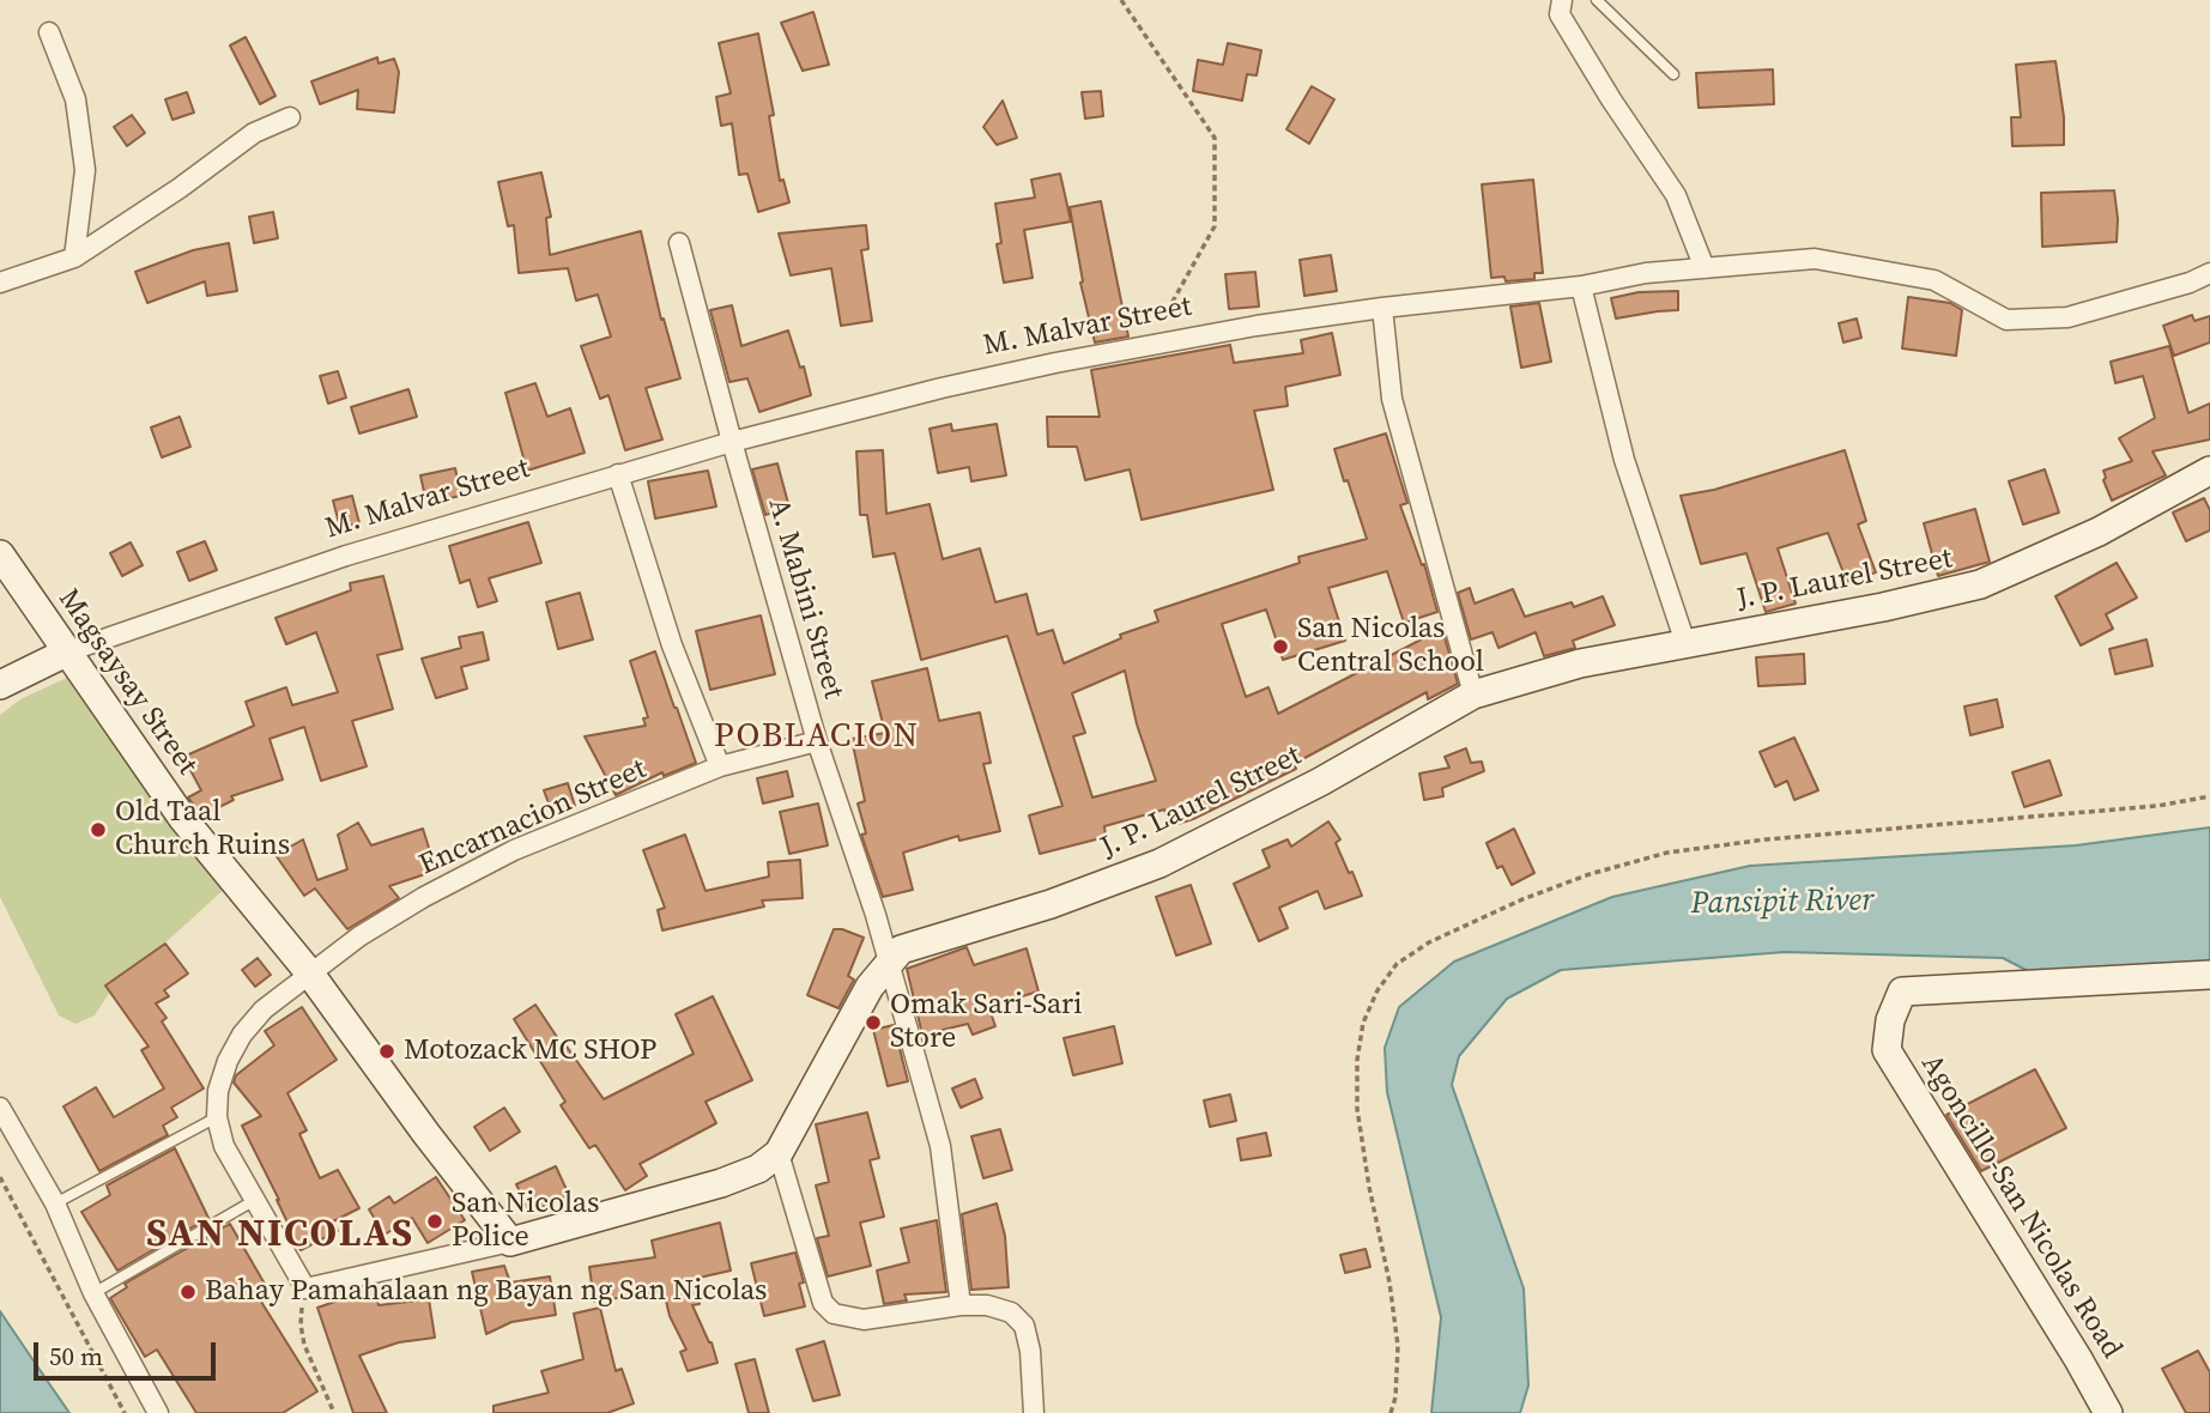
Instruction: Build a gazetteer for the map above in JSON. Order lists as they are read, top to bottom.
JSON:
{
  "streets": {
    "main road": [
      "M. Malvar Street",
      "J. P. Laurel Street",
      "Magsaysay Street",
      "Agoncillo-San Nicolas Road"
    ],
    "street": ["A. Mabini Street", "Encarnacion Street"]
  },
  "crossings": [
    ["M. Malvar Street", "A. Mabini Street"],
    ["M. Malvar Street", "Magsaysay Street"],
    ["J. P. Laurel Street", "A. Mabini Street"],
    ["A. Mabini Street", "Encarnacion Street"],
    ["Magsaysay Street", "Encarnacion Street"]
  ],
  "districts": ["POBLACION", "SAN NICOLAS"],
  "water": ["Pansipit River"],
  "places": [
    "San Nicolas Central School",
    "Old Taal Church Ruins",
    "Omak Sari-Sari Store",
    "Motozack MC SHOP",
    "San Nicolas Police",
    "Bahay Pamahalaan ng Bayan ng San Nicolas"
  ],
  "scale_bar": "50 m"
}
